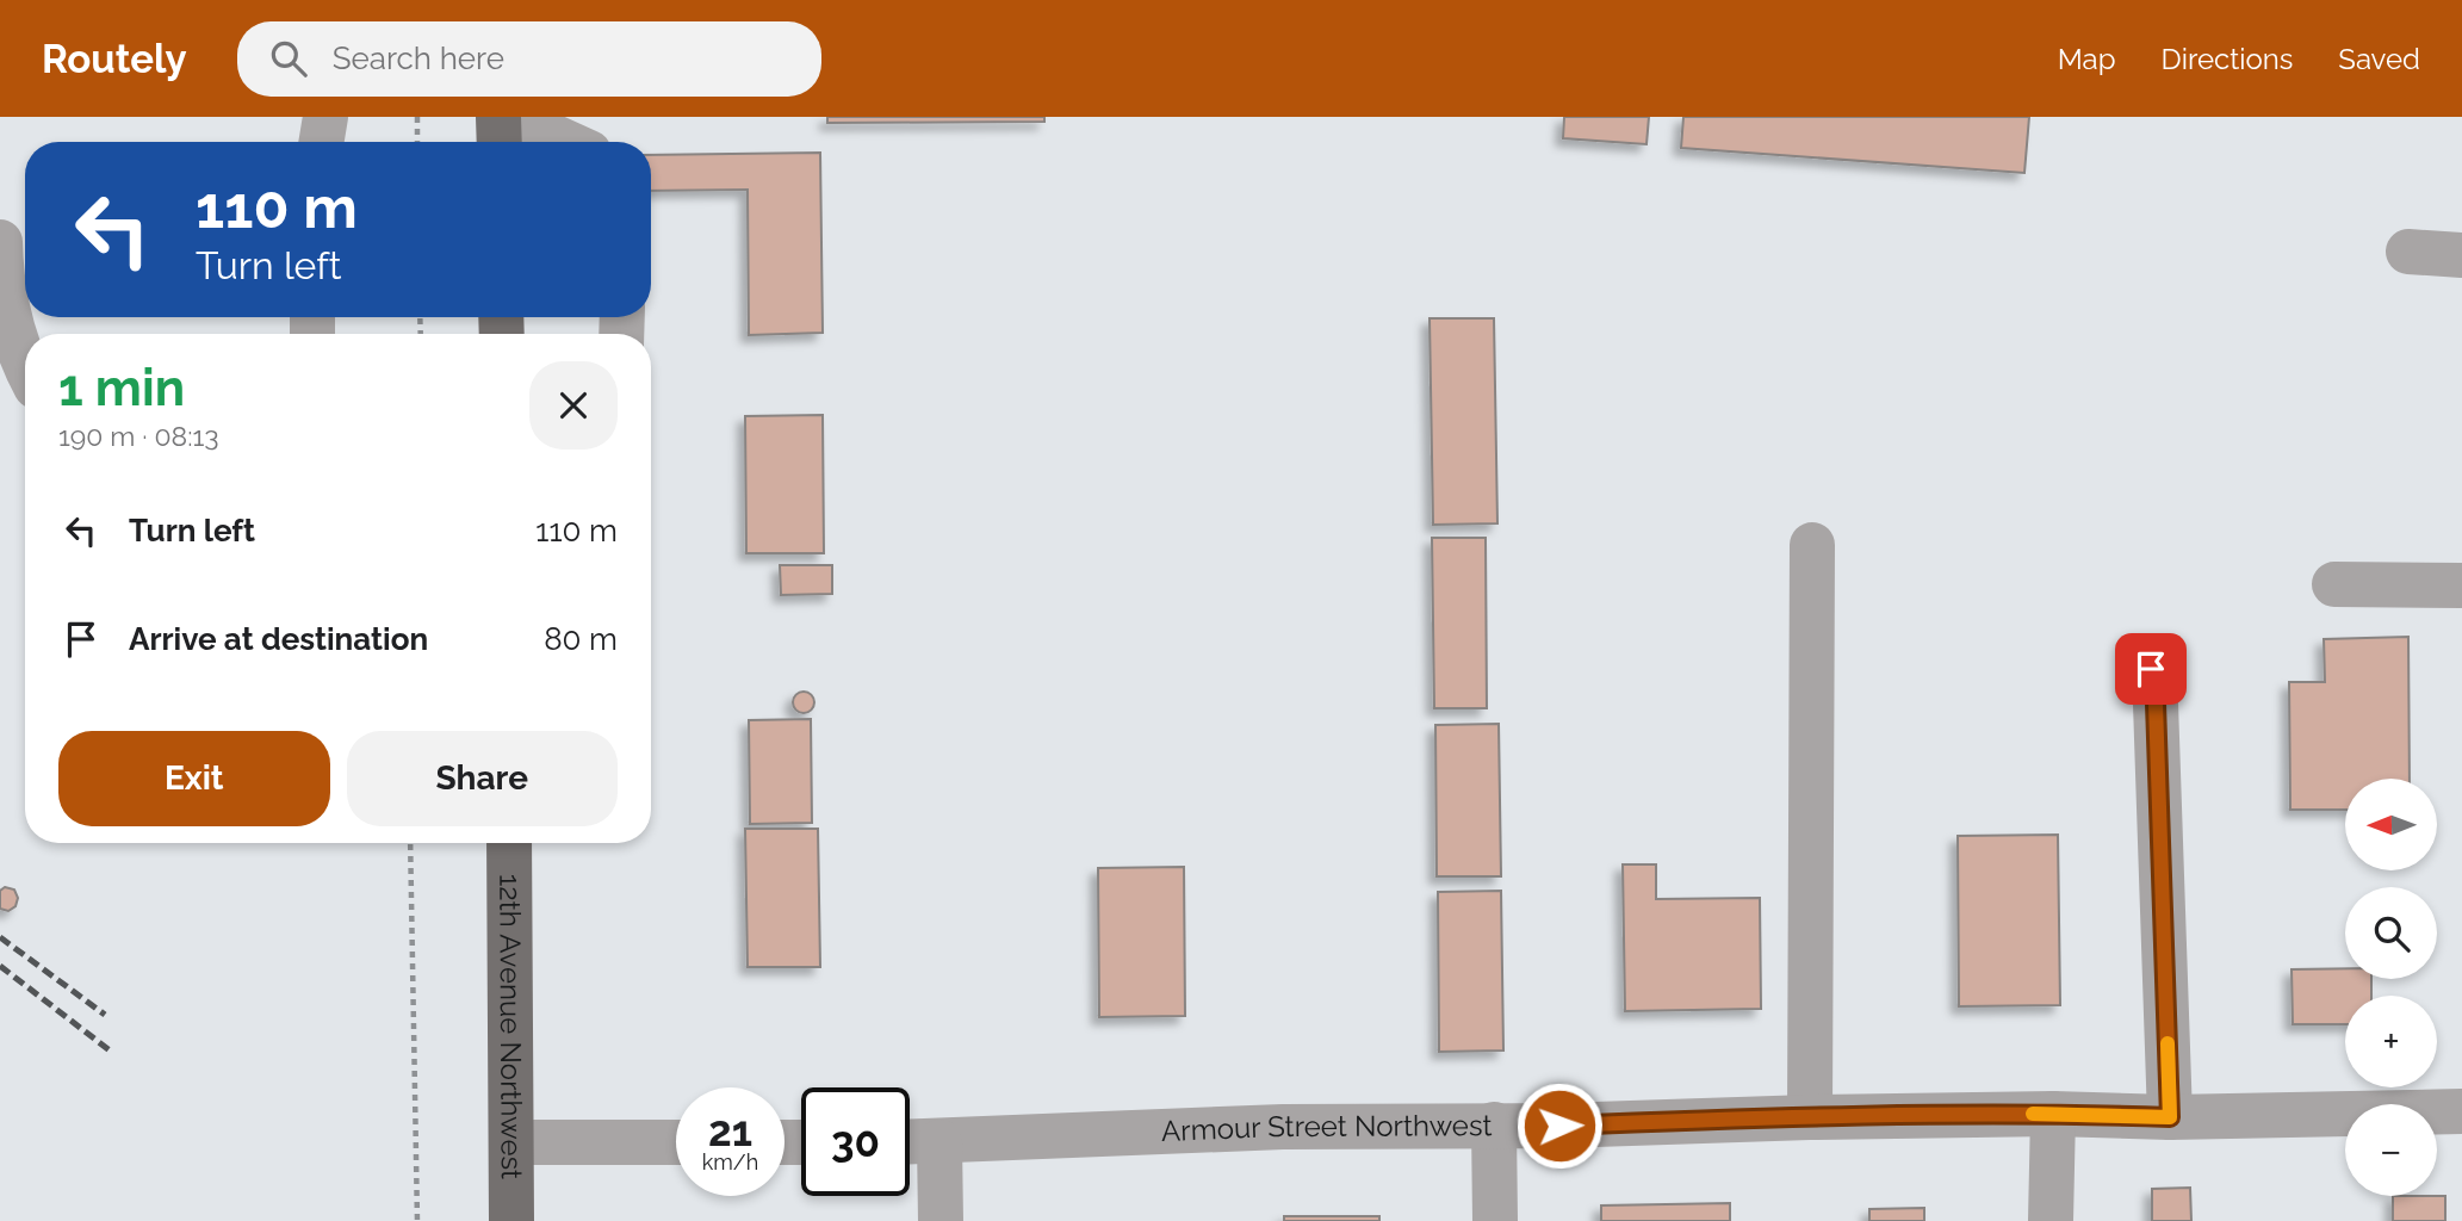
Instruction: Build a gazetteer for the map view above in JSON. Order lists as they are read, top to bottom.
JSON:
{
  "streets": {
    "main road": ["12th Avenue Northwest"],
    "street": ["Armour Street Northwest"]
  },
  "north": "left",
  "page": {
    "header": "Routely",
    "search": "Search here",
    "nav": ["Map", "Directions", "Saved"],
    "turn": ["110 m", "Turn left"],
    "heading": ["1 min", "190 m · 08:13"],
    "list": [
      {
        "name": "Turn left",
        "value": "110 m"
      },
      {
        "name": "Arrive at destination",
        "value": "80 m"
      }
    ],
    "buttons": ["Exit", "Share"],
    "map_buttons": ["+", "−"],
    "speed": "21 km/h",
    "limit": "30"
  }
}
